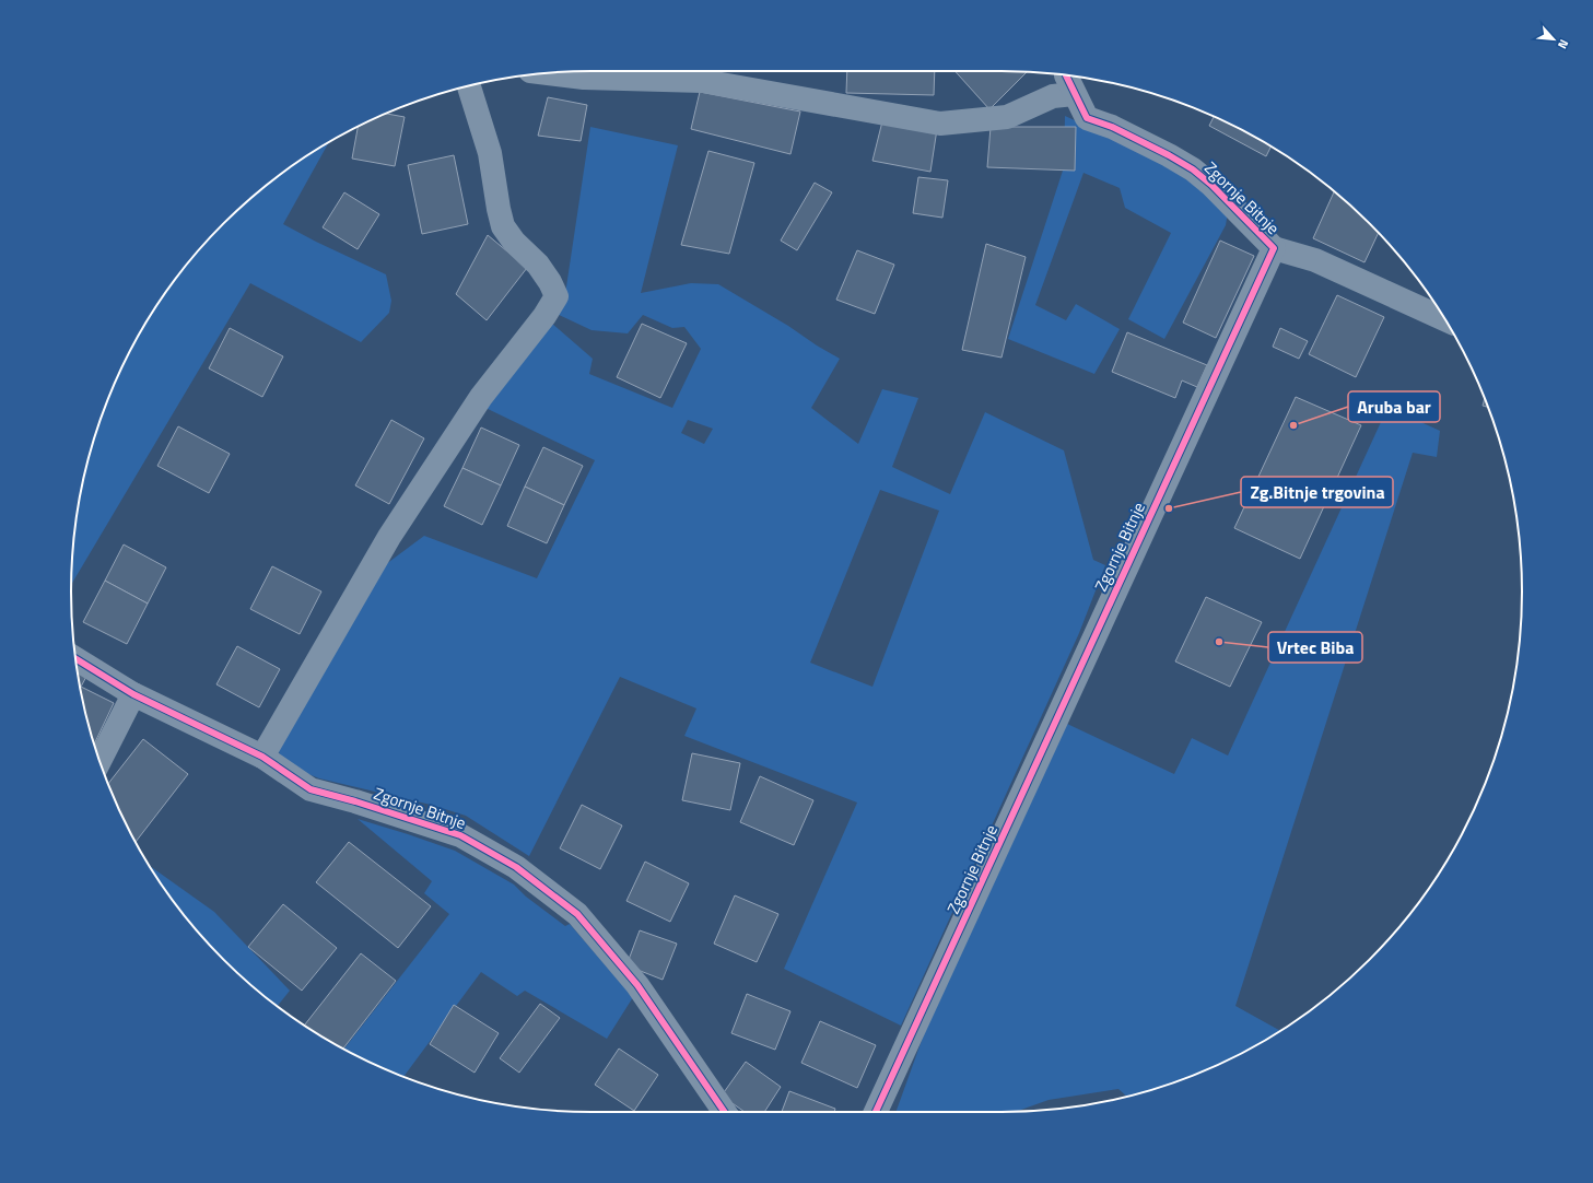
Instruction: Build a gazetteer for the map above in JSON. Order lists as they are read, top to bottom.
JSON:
{
  "streets": {
    "street": ["Zgornje Bitnje"]
  },
  "places": ["Aruba bar", "Zg.Bitnje trgovina", "Vrtec Biba"],
  "north": "bottom right"
}
